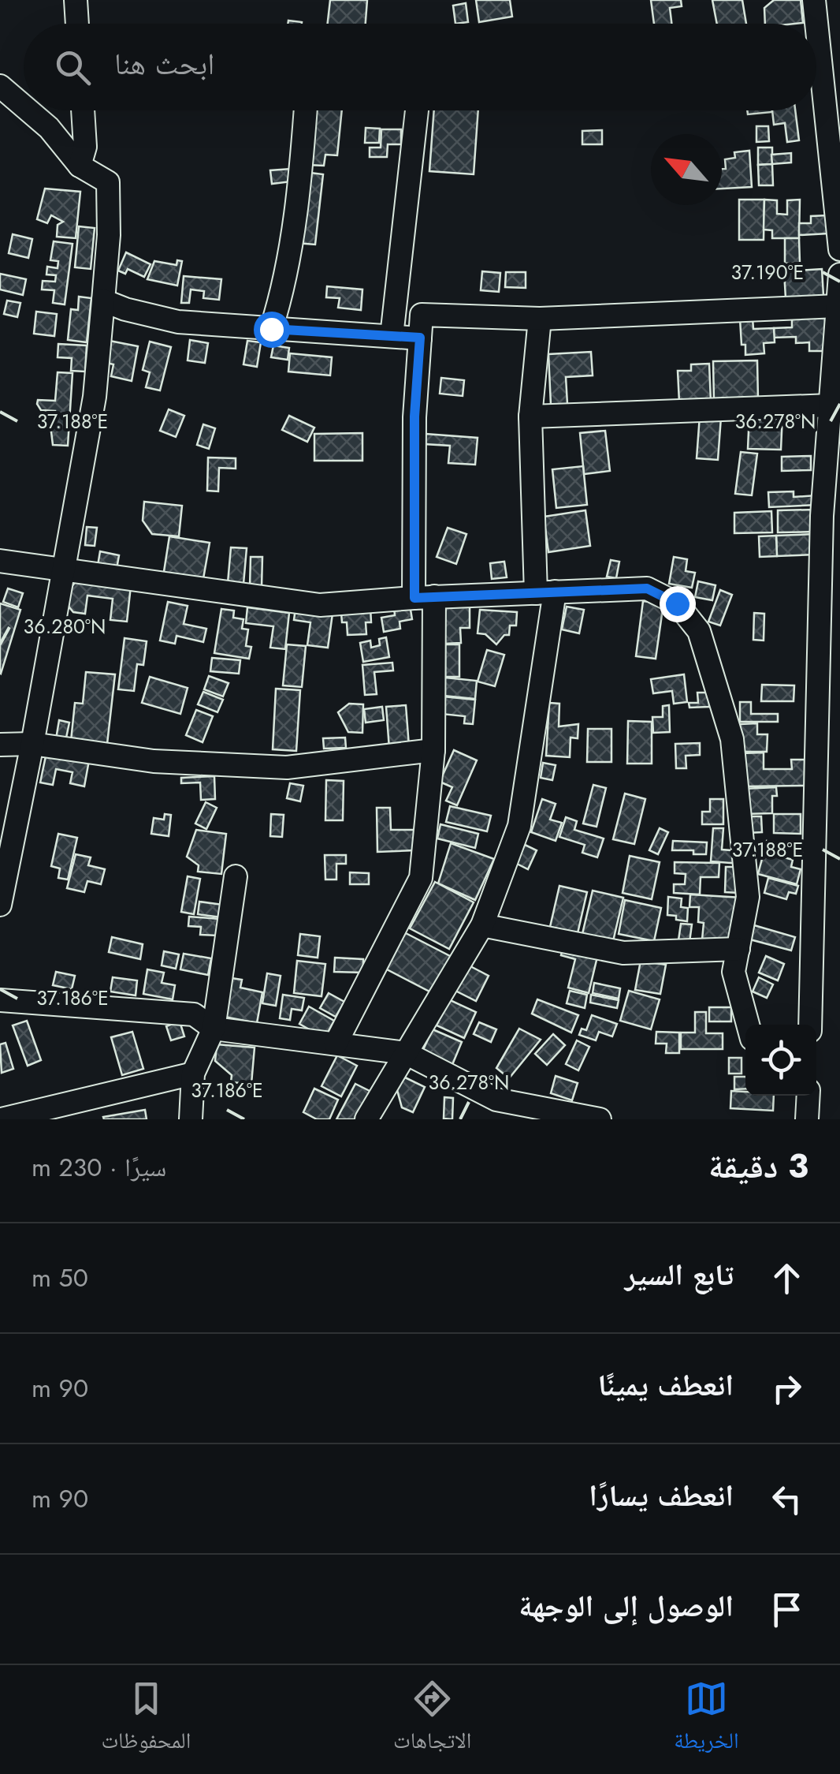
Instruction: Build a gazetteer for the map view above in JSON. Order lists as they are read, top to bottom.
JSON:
{
  "north": "top left",
  "page": {
    "search": "ابحث هنا",
    "heading": ["3 دقيقة", "سيرًا · 230 m"],
    "list": [
      ["تابع السير", "50 m"],
      ["انعطف يمينًا", "90 m"],
      ["انعطف يسارًا", "90 m"],
      "الوصول إلى الوجهة"
    ],
    "nav": ["الخريطة", "الاتجاهات", "المحفوظات"]
  },
  "coordinates": [
    "37.190°E",
    "37.188°E",
    "36.278°N",
    "36.280°N",
    "37.186°E"
  ]
}
